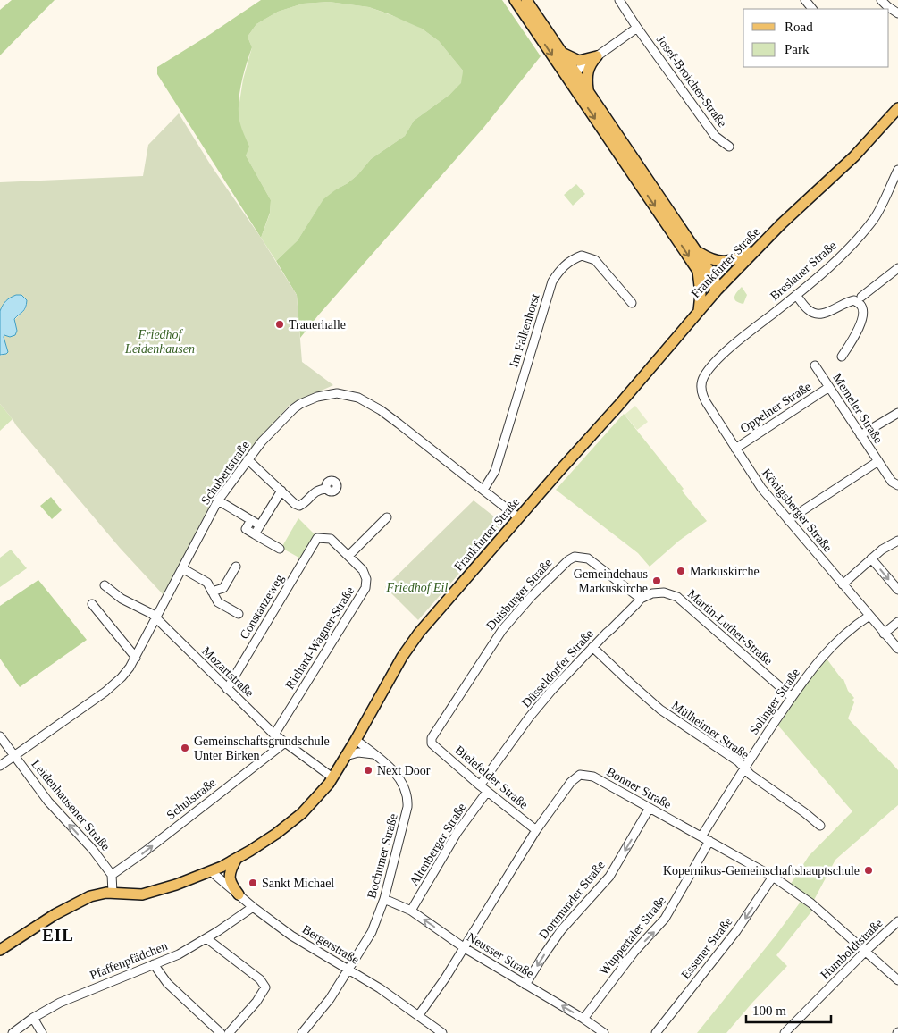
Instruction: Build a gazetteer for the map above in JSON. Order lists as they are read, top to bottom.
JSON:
{
  "streets": {
    "main road": ["Frankfurter Straße"],
    "street": [
      "Josef-Broicher-Straße",
      "Breslauer Straße",
      "Im Falkenhorst",
      "Oppelner Straße",
      "Memeler Straße",
      "Schubertstraße",
      "Königsberger Straße",
      "Duisburger Straße",
      "Constanzeweg",
      "Martin-Luther-Straße",
      "Richard-Wagner-Straße",
      "Düsseldorfer Straße",
      "Mozartstraße",
      "Solinger Straße",
      "Mülheimer Straße",
      "Bielefelder Straße",
      "Bonner Straße",
      "Schulstraße",
      "Leidenhausener Straße",
      "Altenberger Straße",
      "Bochumer Straße",
      "Dortmunder Straße",
      "Wuppertaler Straße",
      "Bergerstraße",
      "Essener Straße",
      "Humboldtstraße",
      "Neusser Straße",
      "Pfaffenpfädchen"
    ]
  },
  "crossings": [
    ["Frankfurter Straße", "Schubertstraße"],
    ["Frankfurter Straße", "Mozartstraße"],
    ["Frankfurter Straße", "Bochumer Straße"],
    ["Frankfurter Straße", "Bergerstraße"],
    ["Breslauer Straße", "Königsberger Straße"],
    ["Im Falkenhorst", "Schubertstraße"],
    ["Oppelner Straße", "Memeler Straße"],
    ["Oppelner Straße", "Königsberger Straße"],
    ["Schubertstraße", "Mozartstraße"],
    ["Schubertstraße", "Leidenhausener Straße"],
    ["Königsberger Straße", "Solinger Straße"],
    ["Duisburger Straße", "Martin-Luther-Straße"],
    ["Duisburger Straße", "Düsseldorfer Straße"],
    ["Duisburger Straße", "Bielefelder Straße"],
    ["Constanzeweg", "Richard-Wagner-Straße"],
    ["Constanzeweg", "Mozartstraße"],
    ["Martin-Luther-Straße", "Düsseldorfer Straße"],
    ["Martin-Luther-Straße", "Solinger Straße"],
    ["Richard-Wagner-Straße", "Mozartstraße"],
    ["Düsseldorfer Straße", "Mülheimer Straße"],
    ["Düsseldorfer Straße", "Bielefelder Straße"],
    ["Mozartstraße", "Schulstraße"],
    ["Solinger Straße", "Mülheimer Straße"],
    ["Solinger Straße", "Bonner Straße"],
    ["Bielefelder Straße", "Bonner Straße"],
    ["Bielefelder Straße", "Altenberger Straße"],
    ["Bonner Straße", "Dortmunder Straße"],
    ["Bonner Straße", "Wuppertaler Straße"],
    ["Bonner Straße", "Bergerstraße"],
    ["Bonner Straße", "Essener Straße"],
    ["Bonner Straße", "Humboldtstraße"],
    ["Bonner Straße", "Neusser Straße"],
    ["Schulstraße", "Leidenhausener Straße"],
    ["Altenberger Straße", "Neusser Straße"],
    ["Bochumer Straße", "Bergerstraße"],
    ["Bochumer Straße", "Neusser Straße"],
    ["Dortmunder Straße", "Neusser Straße"],
    ["Wuppertaler Straße", "Neusser Straße"],
    ["Bergerstraße", "Pfaffenpfädchen"]
  ],
  "one_way": [
    "Schulstraße",
    "Leidenhausener Straße",
    "Dortmunder Straße",
    "Wuppertaler Straße",
    "Essener Straße",
    "Neusser Straße"
  ],
  "districts": ["EIL"],
  "parks": ["Friedhof Leidenhausen", "Friedhof Eil"],
  "places": [
    "Trauerhalle",
    "Markuskirche",
    "Gemeindehaus Markuskirche",
    "Gemeinschaftsgrundschule Unter Birken",
    "Next Door",
    "Kopernikus-Gemeinschaftshauptschule",
    "Sankt Michael"
  ],
  "legend": ["Road", "Park"],
  "scale_bar": "100 m"
}
